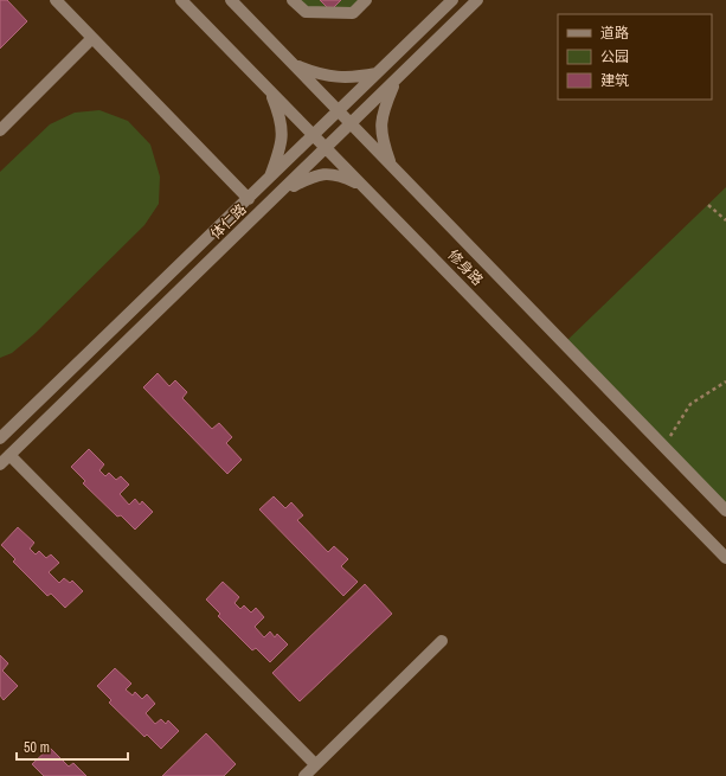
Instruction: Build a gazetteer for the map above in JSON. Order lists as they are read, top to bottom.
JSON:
{
  "streets": {
    "street": ["体仁路", "修身路"]
  },
  "crossings": [
    ["体仁路", "修身路"]
  ],
  "legend": ["道路", "公园", "建筑"],
  "scale_bar": "50 m"
}
